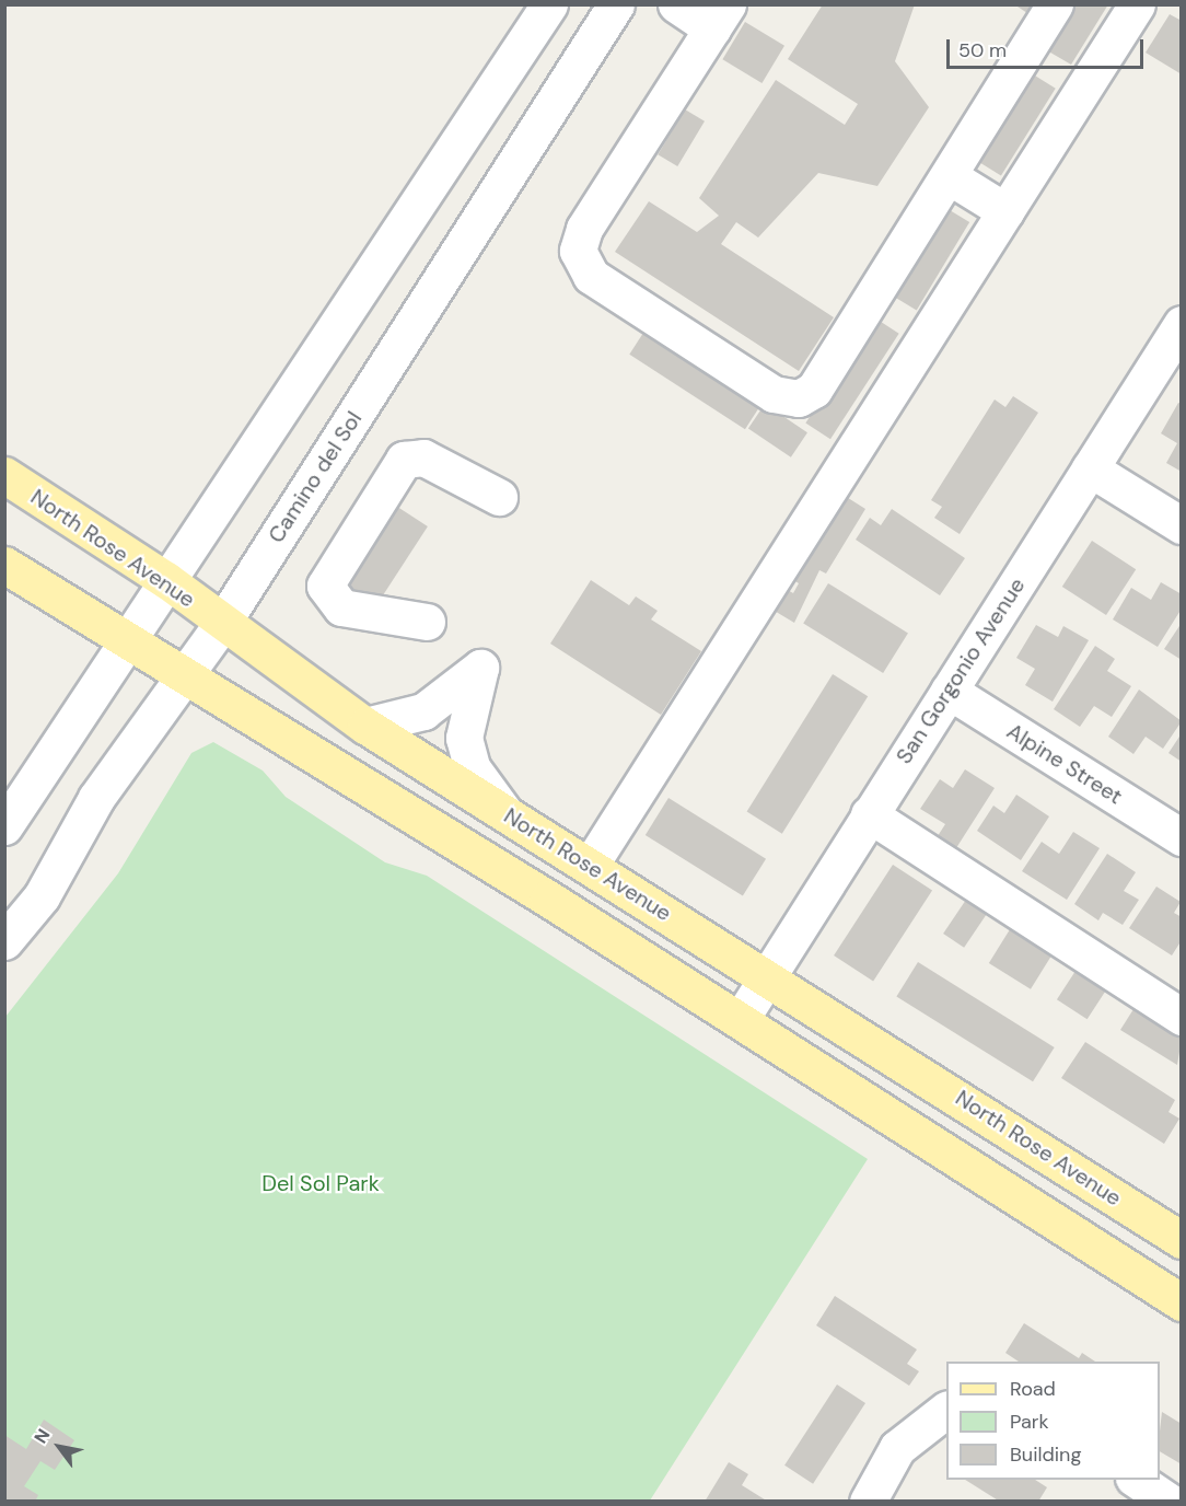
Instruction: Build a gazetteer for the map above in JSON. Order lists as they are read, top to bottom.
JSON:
{
  "streets": {
    "main road": ["North Rose Avenue"],
    "street": ["Camino del Sol", "San Gorgonio Avenue", "Alpine Street"]
  },
  "crossings": [
    ["Camino del Sol", "North Rose Avenue"],
    ["North Rose Avenue", "San Gorgonio Avenue"],
    ["San Gorgonio Avenue", "Alpine Street"]
  ],
  "parks": ["Del Sol Park"],
  "legend": ["Road", "Park", "Building"],
  "scale_bar": "50 m",
  "north": "top left"
}
